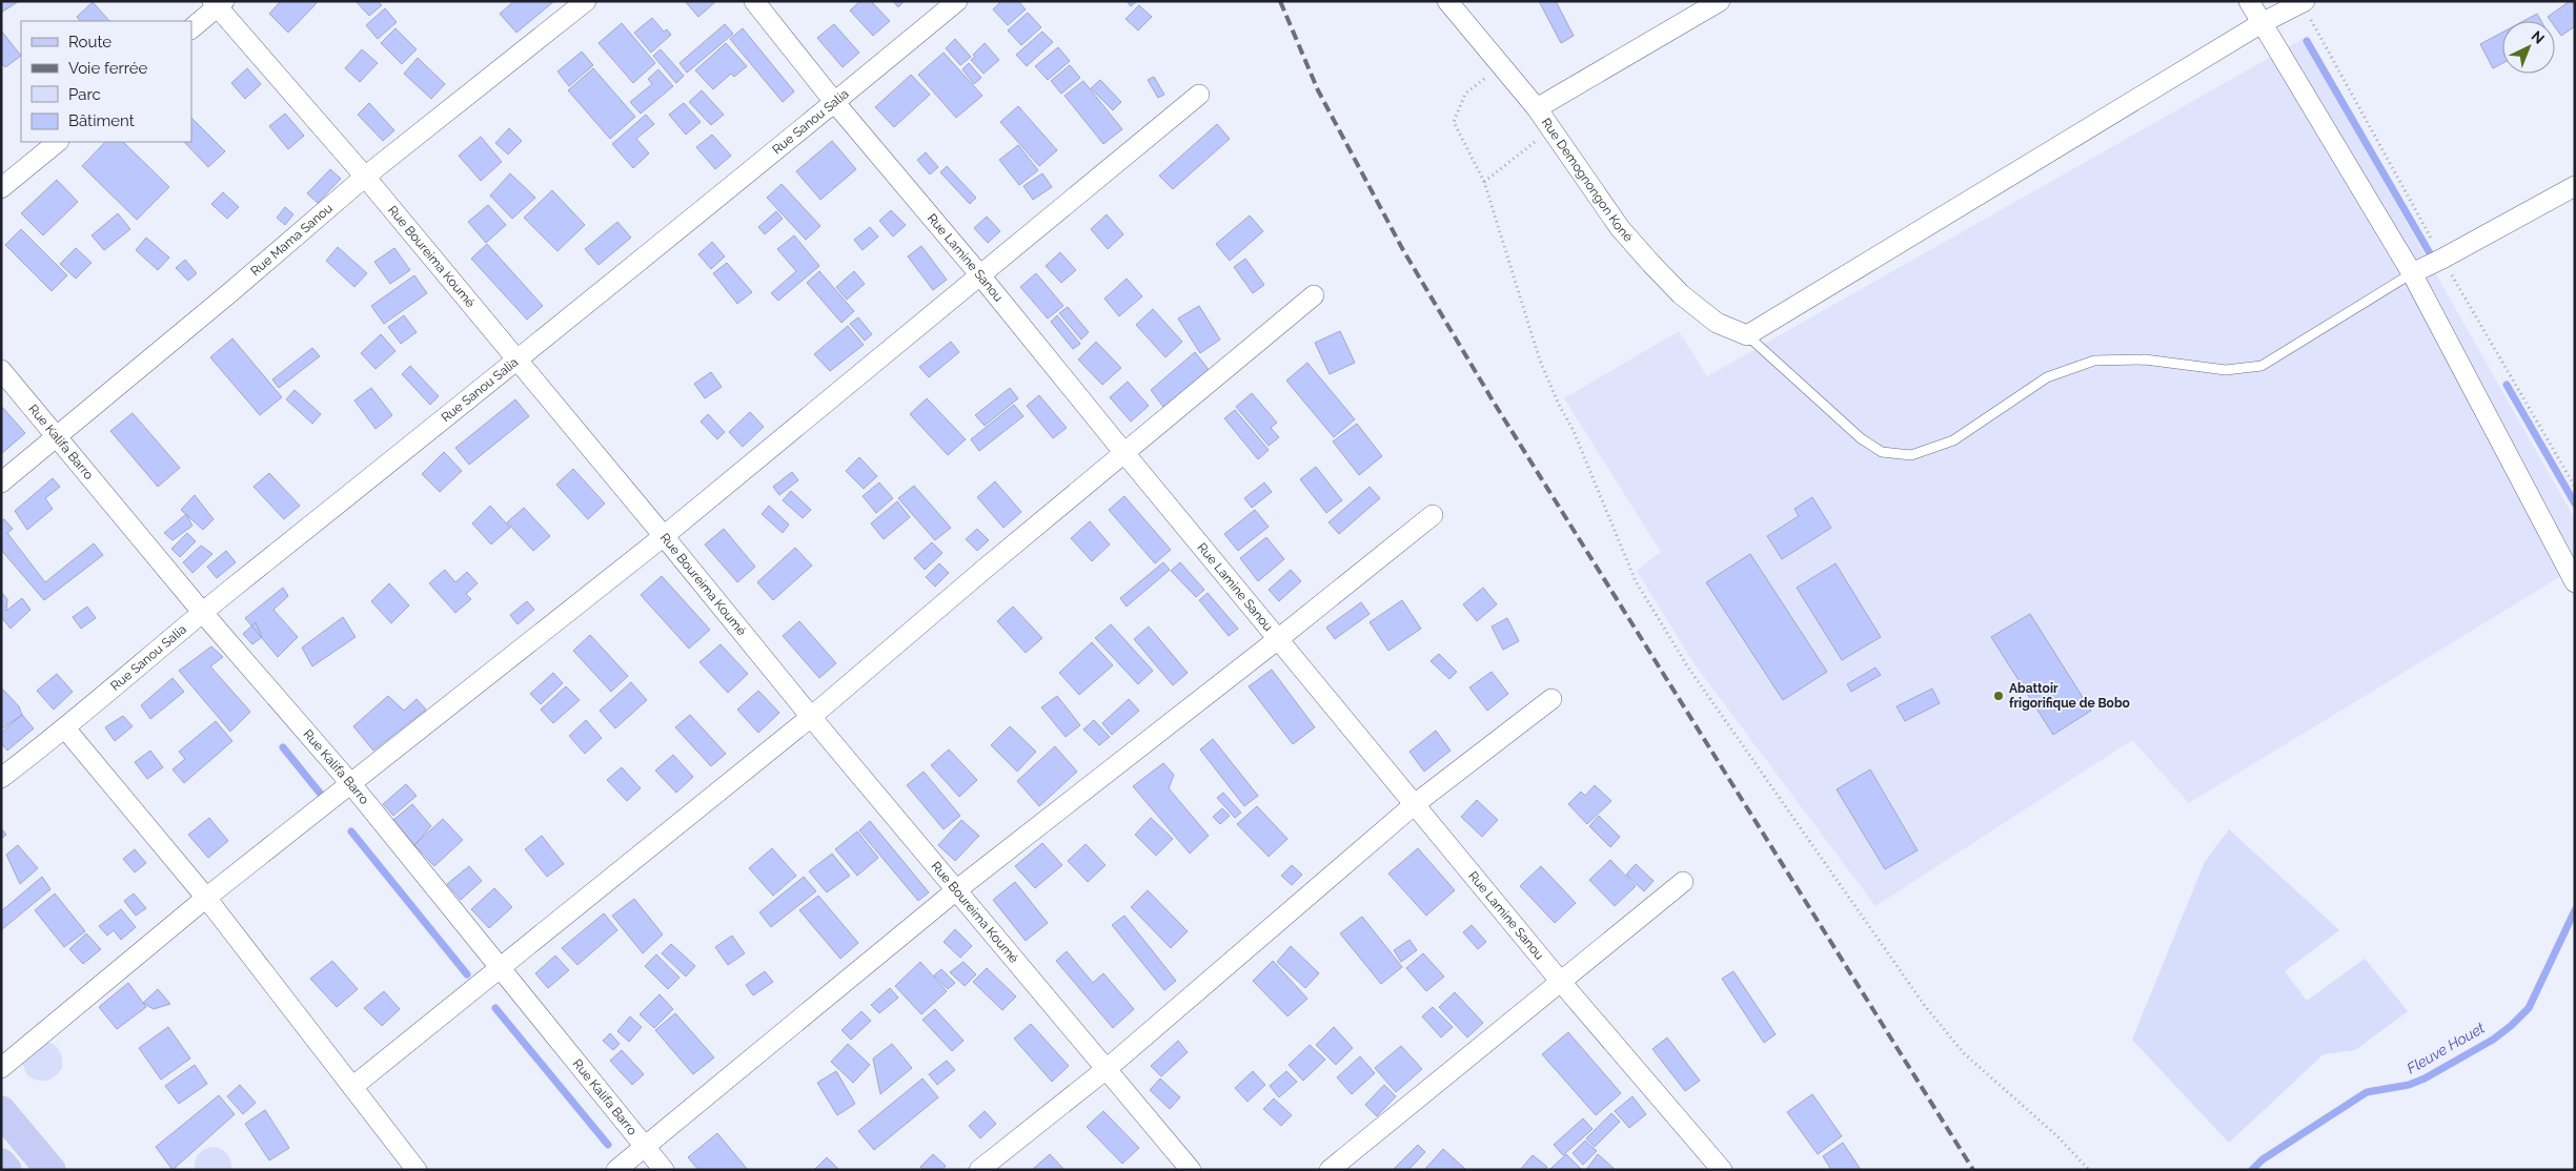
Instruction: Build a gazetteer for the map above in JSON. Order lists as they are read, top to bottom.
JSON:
{
  "streets": {
    "street": [
      "Rue Sanou Salia",
      "Rue Demognongon Koné",
      "Rue Mama Sanou",
      "Rue Boureima Koumé",
      "Rue Lamine Sanou",
      "Rue Kalifa Barro"
    ]
  },
  "crossings": [
    ["Rue Sanou Salia", "Rue Boureima Koumé"],
    ["Rue Sanou Salia", "Rue Lamine Sanou"],
    ["Rue Sanou Salia", "Rue Kalifa Barro"],
    ["Rue Mama Sanou", "Rue Boureima Koumé"],
    ["Rue Mama Sanou", "Rue Kalifa Barro"]
  ],
  "water": ["Fleuve Houet"],
  "places": ["Abattoir frigorifique de Bobo"],
  "legend": [
    "Route",
    "Voie ferrée",
    "Parc",
    "Bâtiment"
  ],
  "north": "top right"
}
